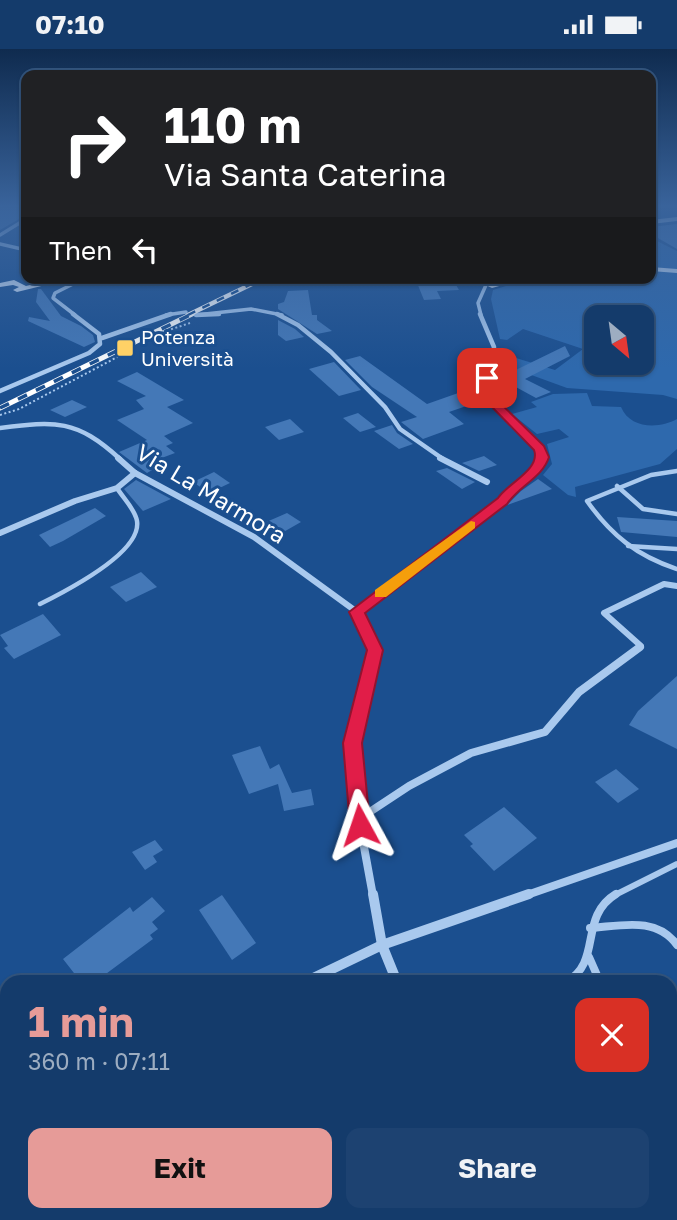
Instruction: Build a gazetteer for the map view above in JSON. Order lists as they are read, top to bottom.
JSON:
{
  "streets": {
    "street": ["Via La Marmora"]
  },
  "places": {
    "transit": ["Potenza Università"]
  },
  "north": "bottom right",
  "page": {
    "status": "07:10",
    "turn": ["110 m", "Via Santa Caterina"],
    "then": "Then",
    "heading": ["1 min", "360 m · 07:11"],
    "buttons": ["Exit", "Share"]
  }
}
